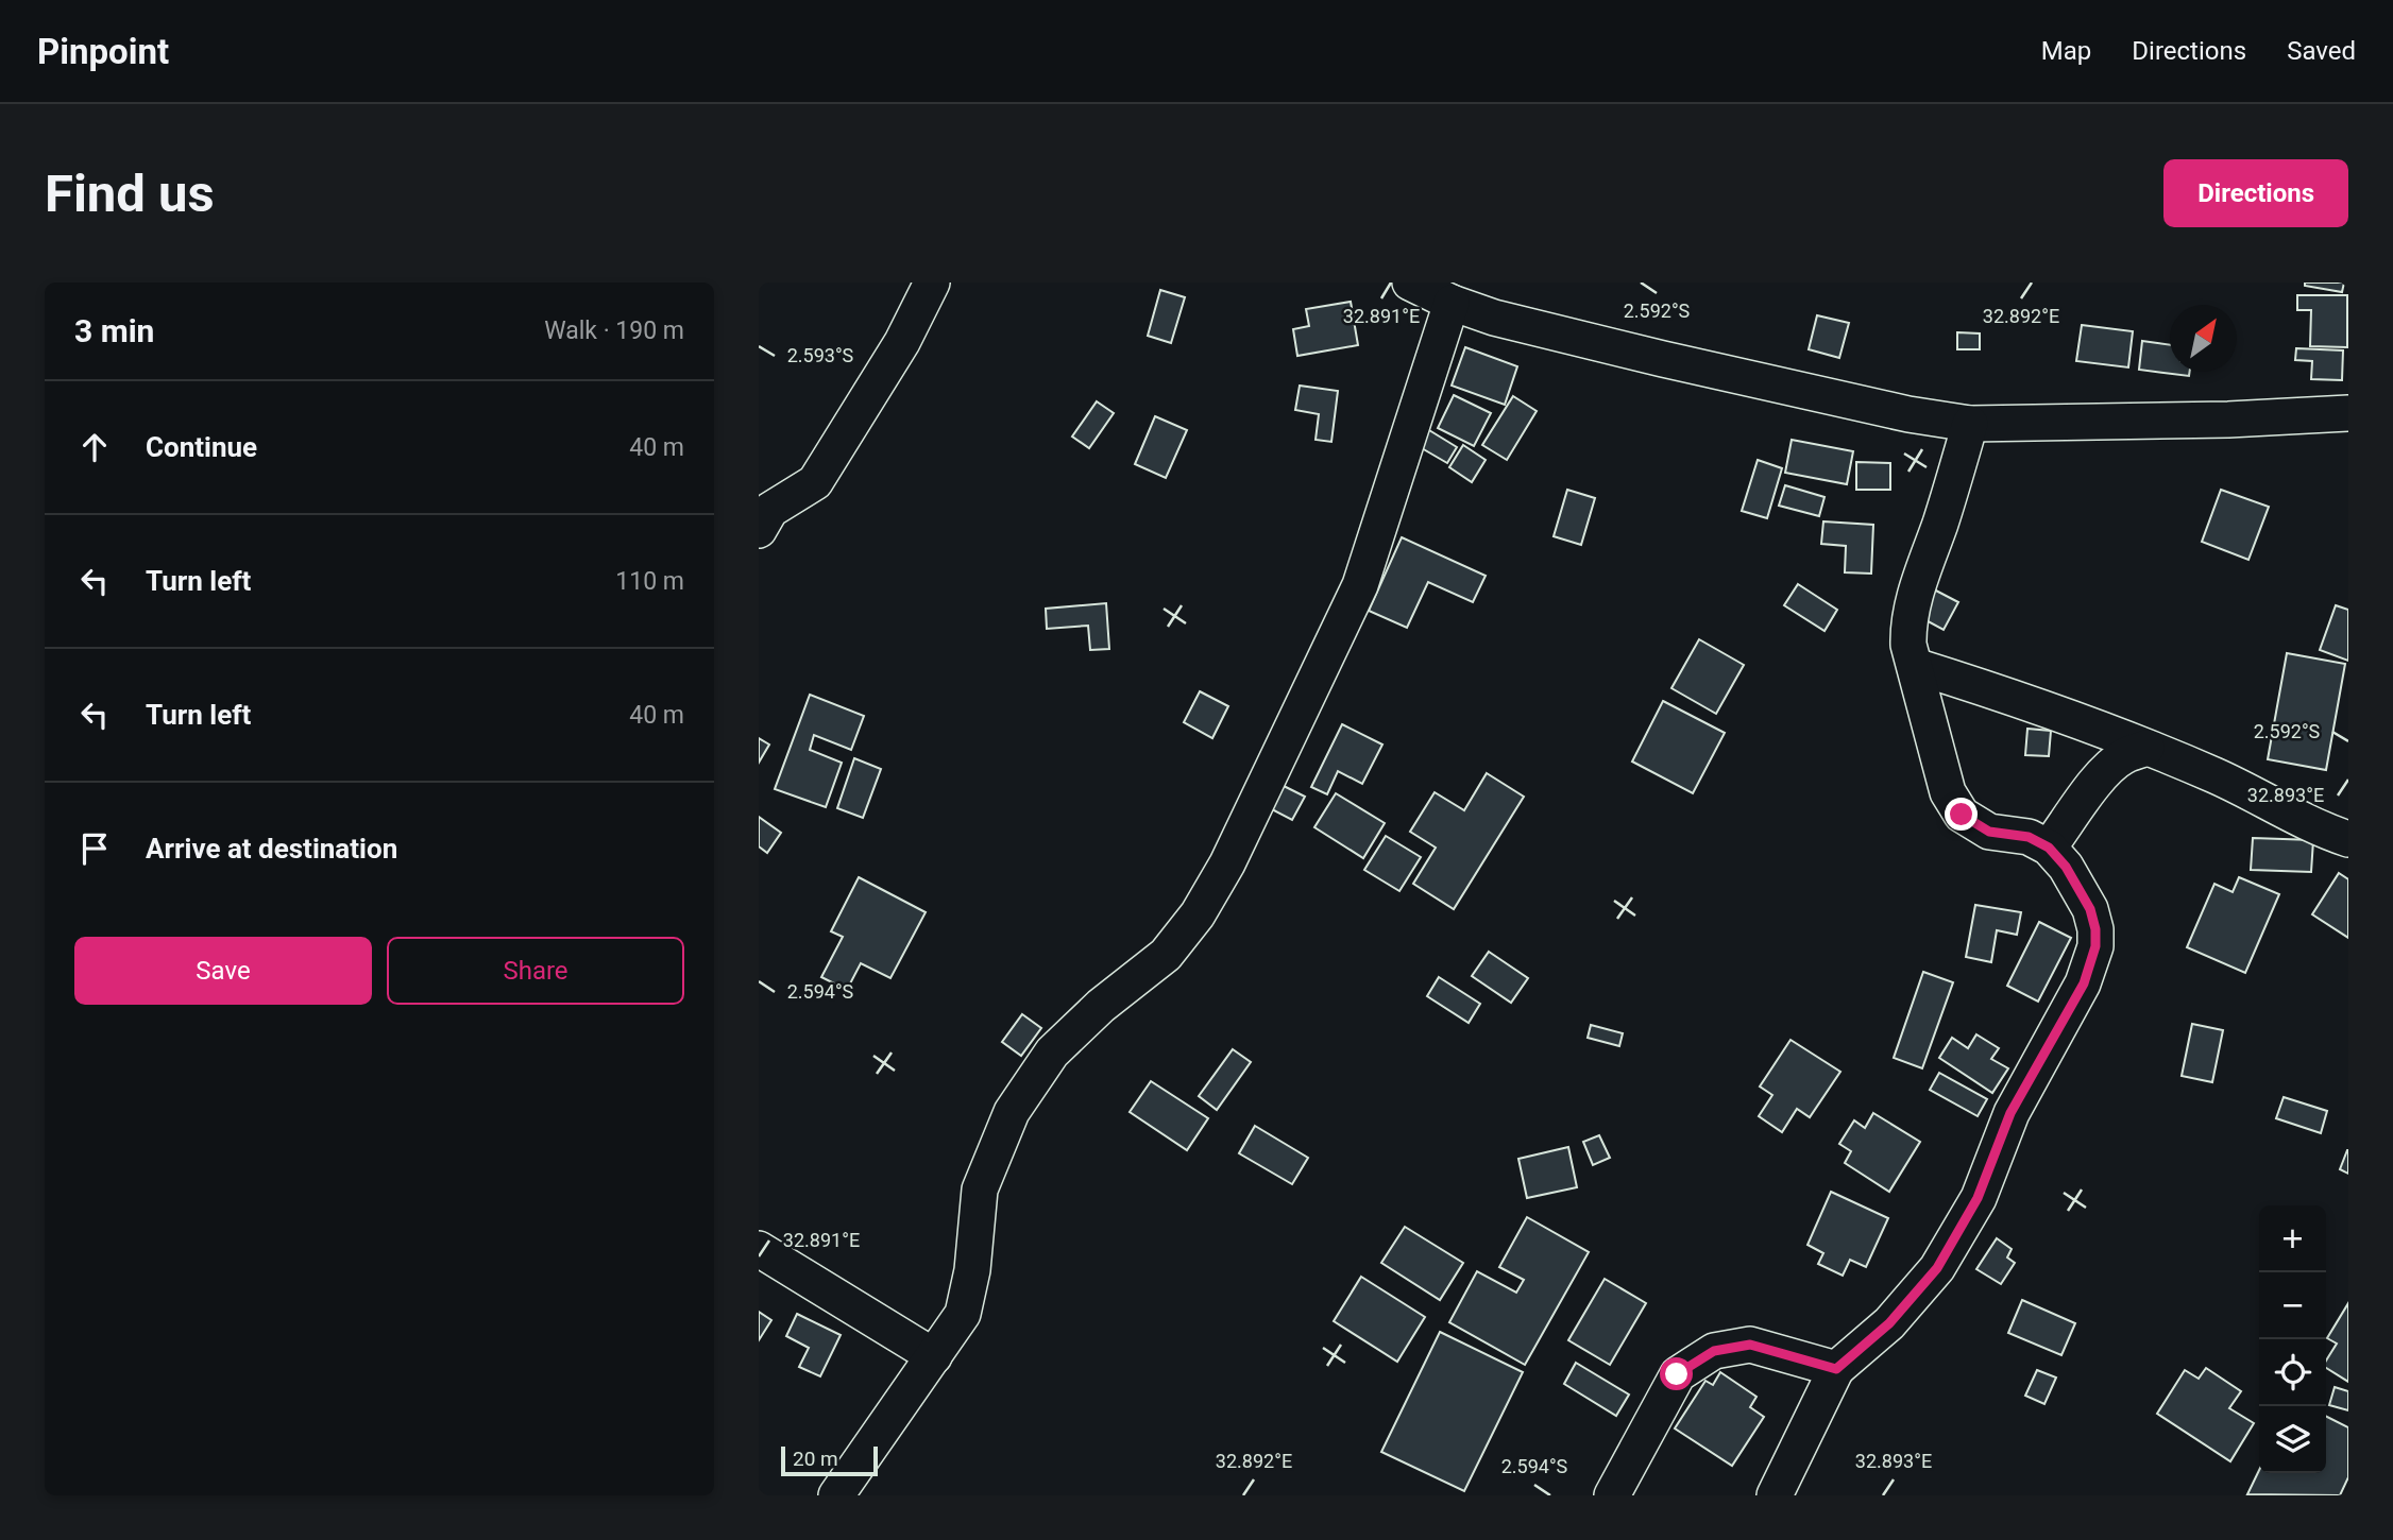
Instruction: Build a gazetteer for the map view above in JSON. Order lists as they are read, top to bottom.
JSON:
{
  "scale_bar": "20 m",
  "north": "top right",
  "page": {
    "header": "Pinpoint",
    "nav": ["Map", "Directions", "Saved"],
    "buttons": [
      "Directions",
      ["Save", "Share"]
    ],
    "title": "Find us",
    "heading": ["3 min", "Walk · 190 m"],
    "list": [
      ["Continue", "40 m"],
      ["Turn left", "110 m"],
      ["Turn left", "40 m"],
      "Arrive at destination"
    ],
    "map_buttons": ["+", "−"],
    "scale": "20 m"
  },
  "coordinates": [
    "2.592°S",
    "32.891°E",
    "32.892°E",
    "2.593°S",
    "32.893°E",
    "2.594°S"
  ]
}
